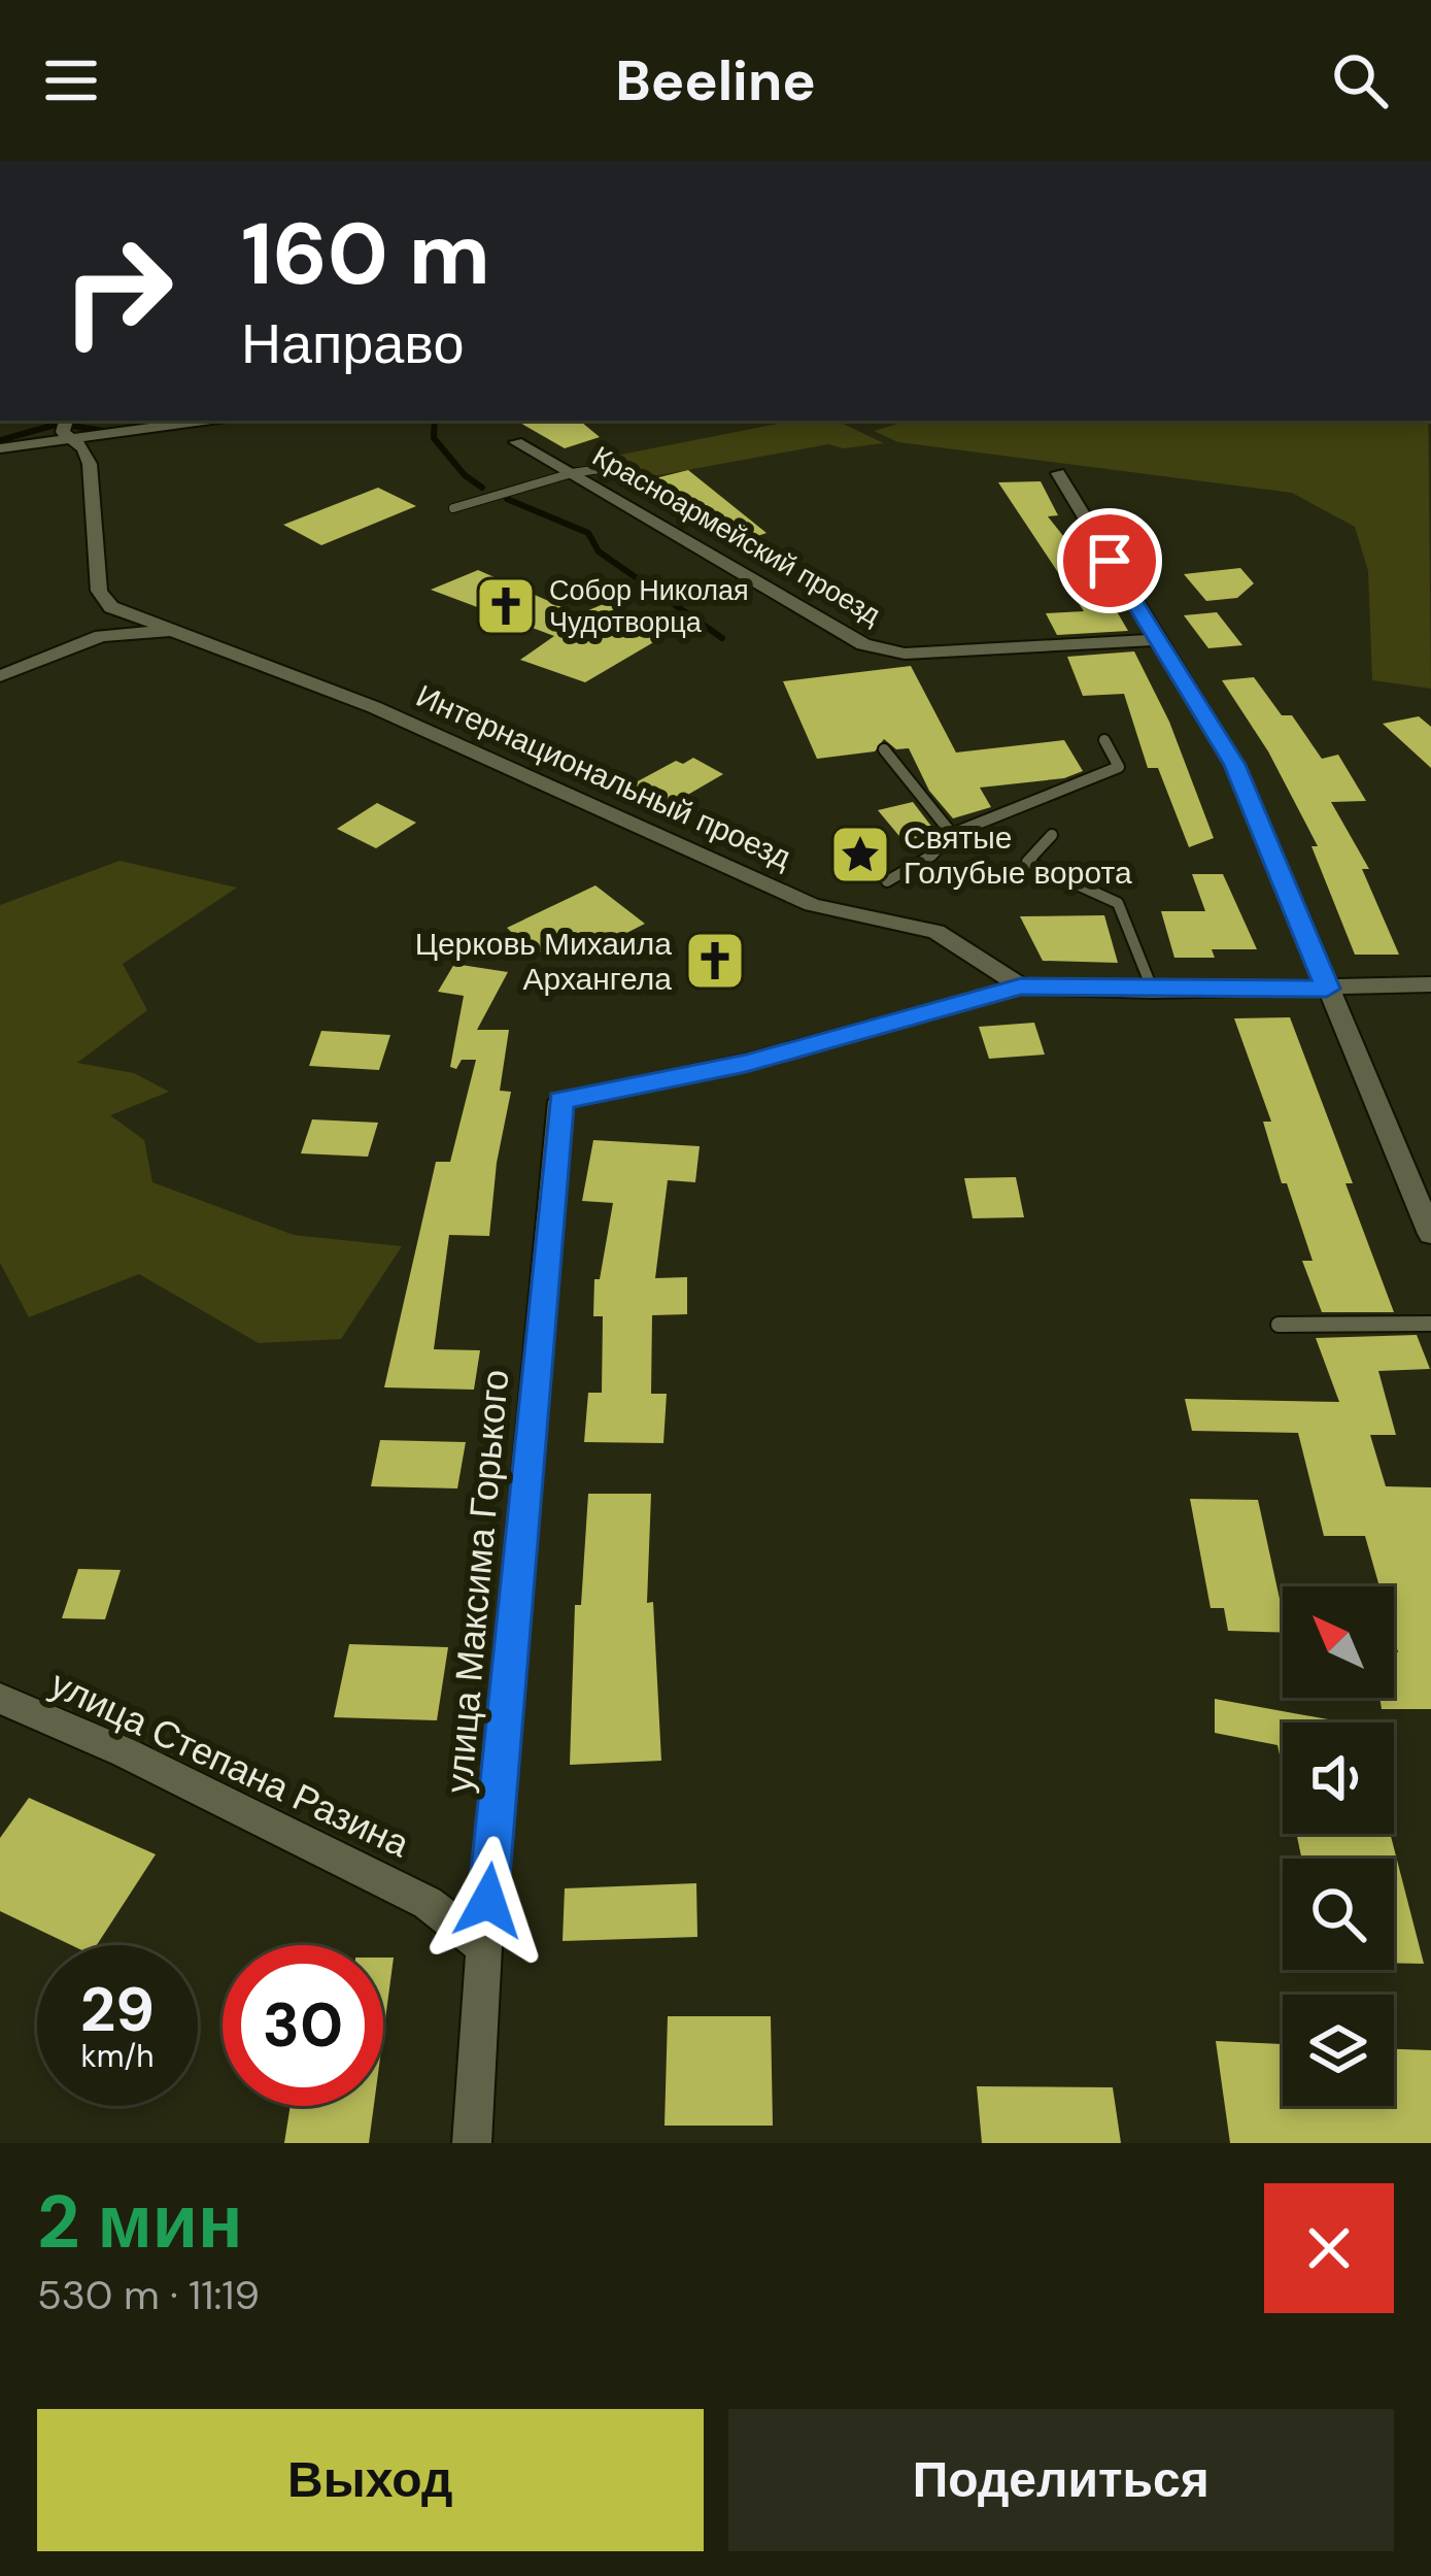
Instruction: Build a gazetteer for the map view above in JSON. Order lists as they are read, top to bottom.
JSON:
{
  "streets": {
    "street": [
      "Красноармейский проезд",
      "Интернациональный проезд",
      "улица Максима Горького",
      "улица Степана Разина"
    ]
  },
  "crossings": [
    ["Интернациональный проезд", "улица Максима Горького"],
    ["улица Максима Горького", "улица Степана Разина"]
  ],
  "places": {
    "church": ["Собор Николая Чудотворца", "Церковь Михаила Архангела"],
    "place": ["Святые Голубые ворота"]
  },
  "north": "top left",
  "page": {
    "header": "Beeline",
    "turn": ["160 m", "Направо"],
    "speed": "29 km/h",
    "limit": "30",
    "heading": ["2 мин", "530 m · 11:19"],
    "buttons": ["Выход", "Поделиться"]
  }
}
